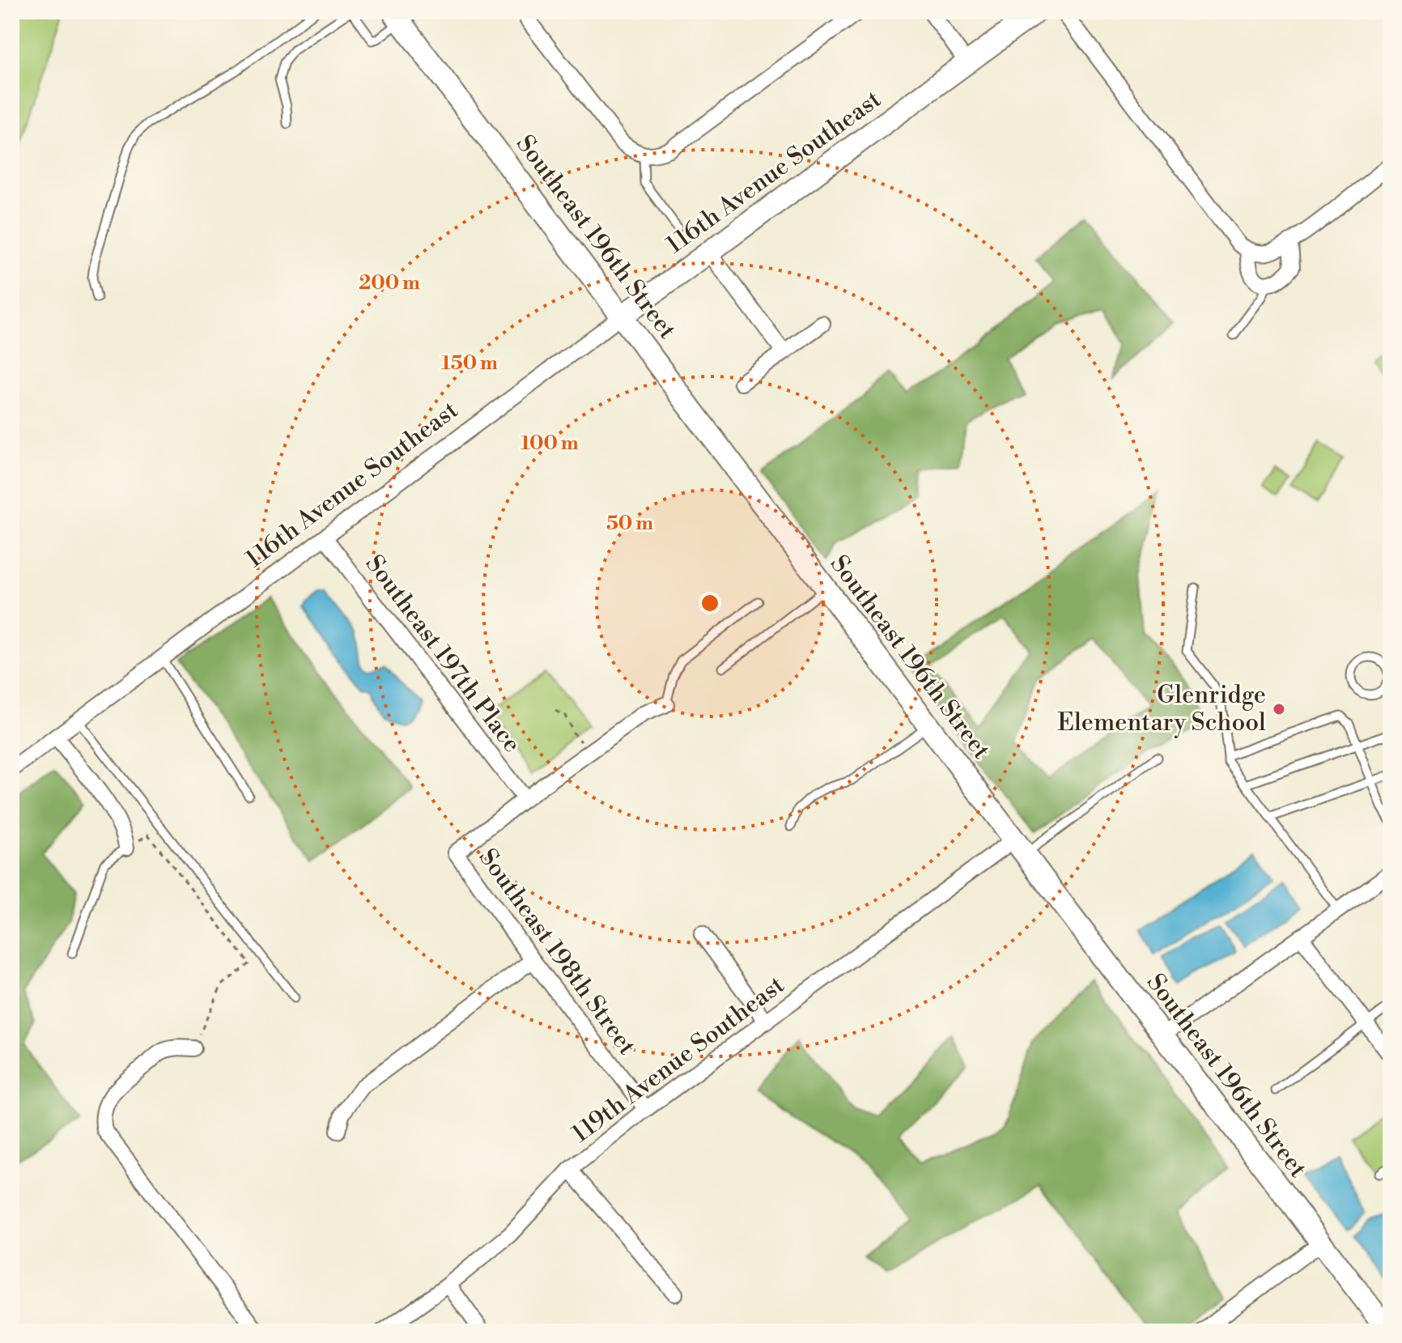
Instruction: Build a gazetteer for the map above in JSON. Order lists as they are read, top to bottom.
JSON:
{
  "streets": {
    "street": [
      "116th Avenue Southeast",
      "Southeast 196th Street",
      "Southeast 197th Place",
      "Southeast 198th Street",
      "119th Avenue Southeast"
    ]
  },
  "crossings": [
    ["116th Avenue Southeast", "Southeast 196th Street"],
    ["116th Avenue Southeast", "Southeast 197th Place"],
    ["Southeast 196th Street", "119th Avenue Southeast"],
    ["Southeast 197th Place", "Southeast 198th Street"],
    ["Southeast 198th Street", "119th Avenue Southeast"]
  ],
  "places": ["Glenridge Elementary School"],
  "rings": [
    "200 m",
    "150 m",
    "100 m",
    "50 m"
  ]
}
